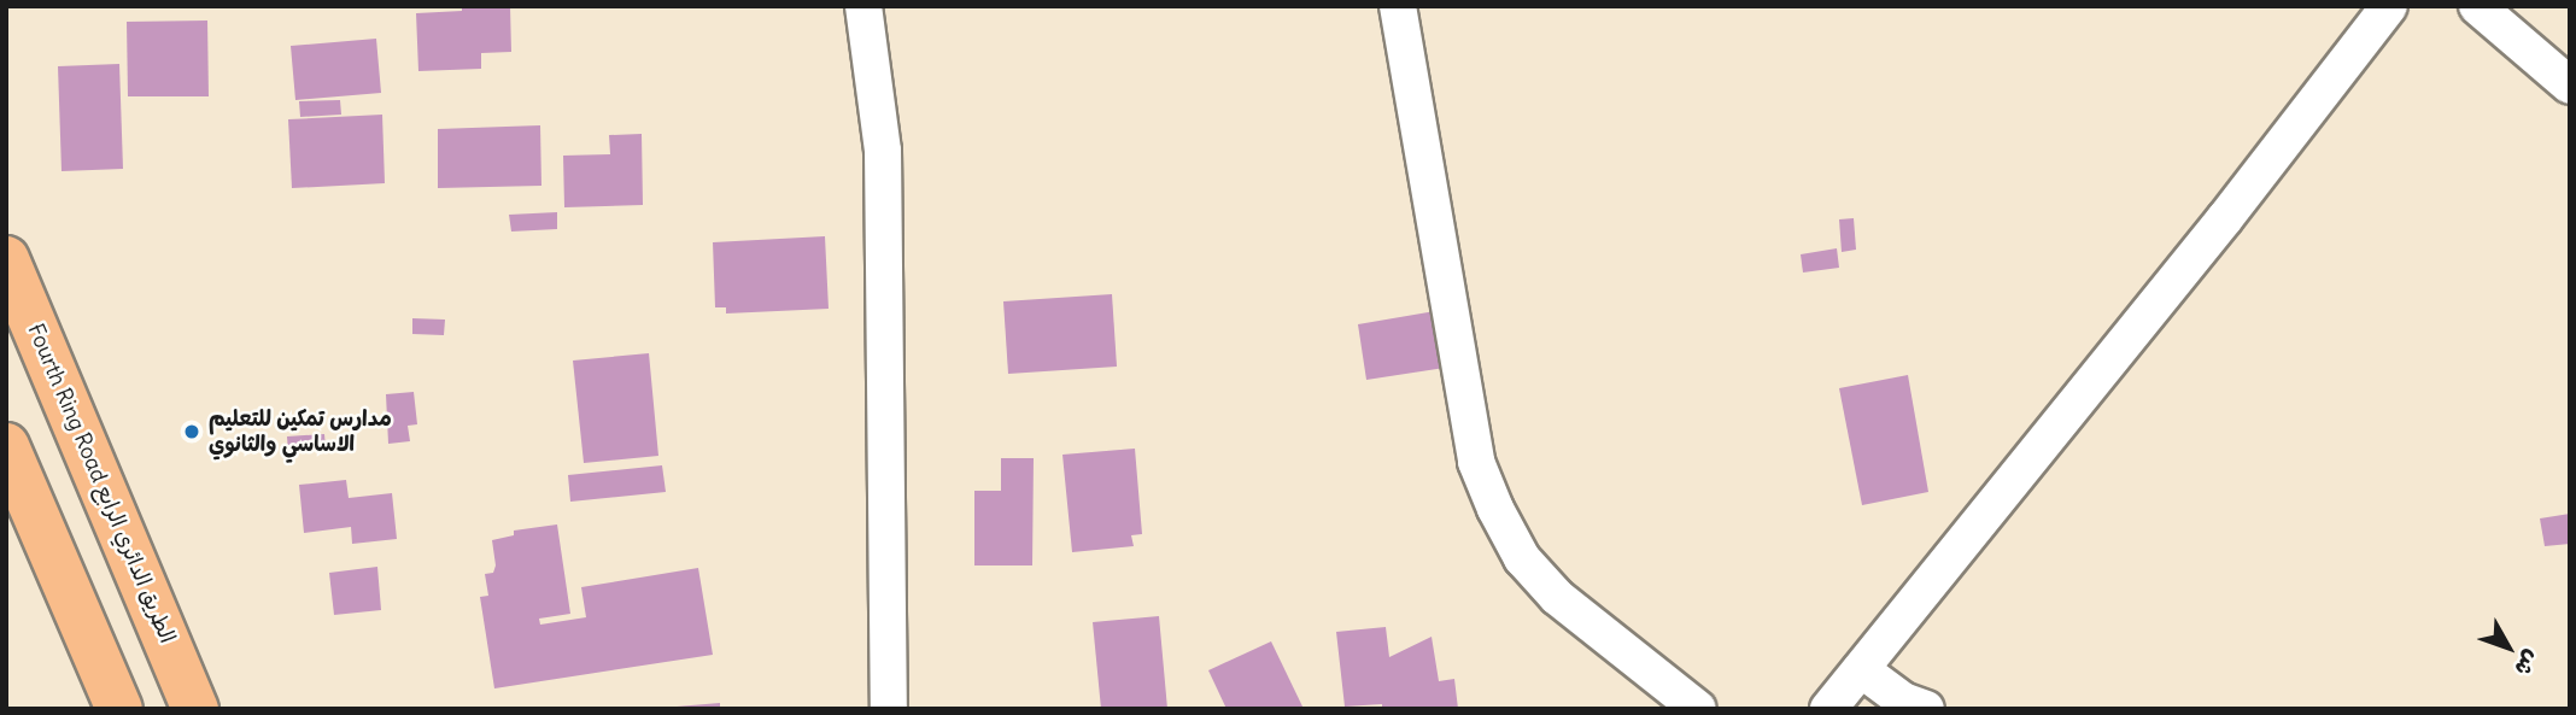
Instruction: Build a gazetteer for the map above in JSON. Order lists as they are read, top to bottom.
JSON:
{
  "streets": {
    "main road": ["Fourth Ring Road الطريق الدائري الرابع"]
  },
  "places": ["مدارس تمكين للتعليم الاساسي والثانوي"],
  "north": "bottom right"
}
